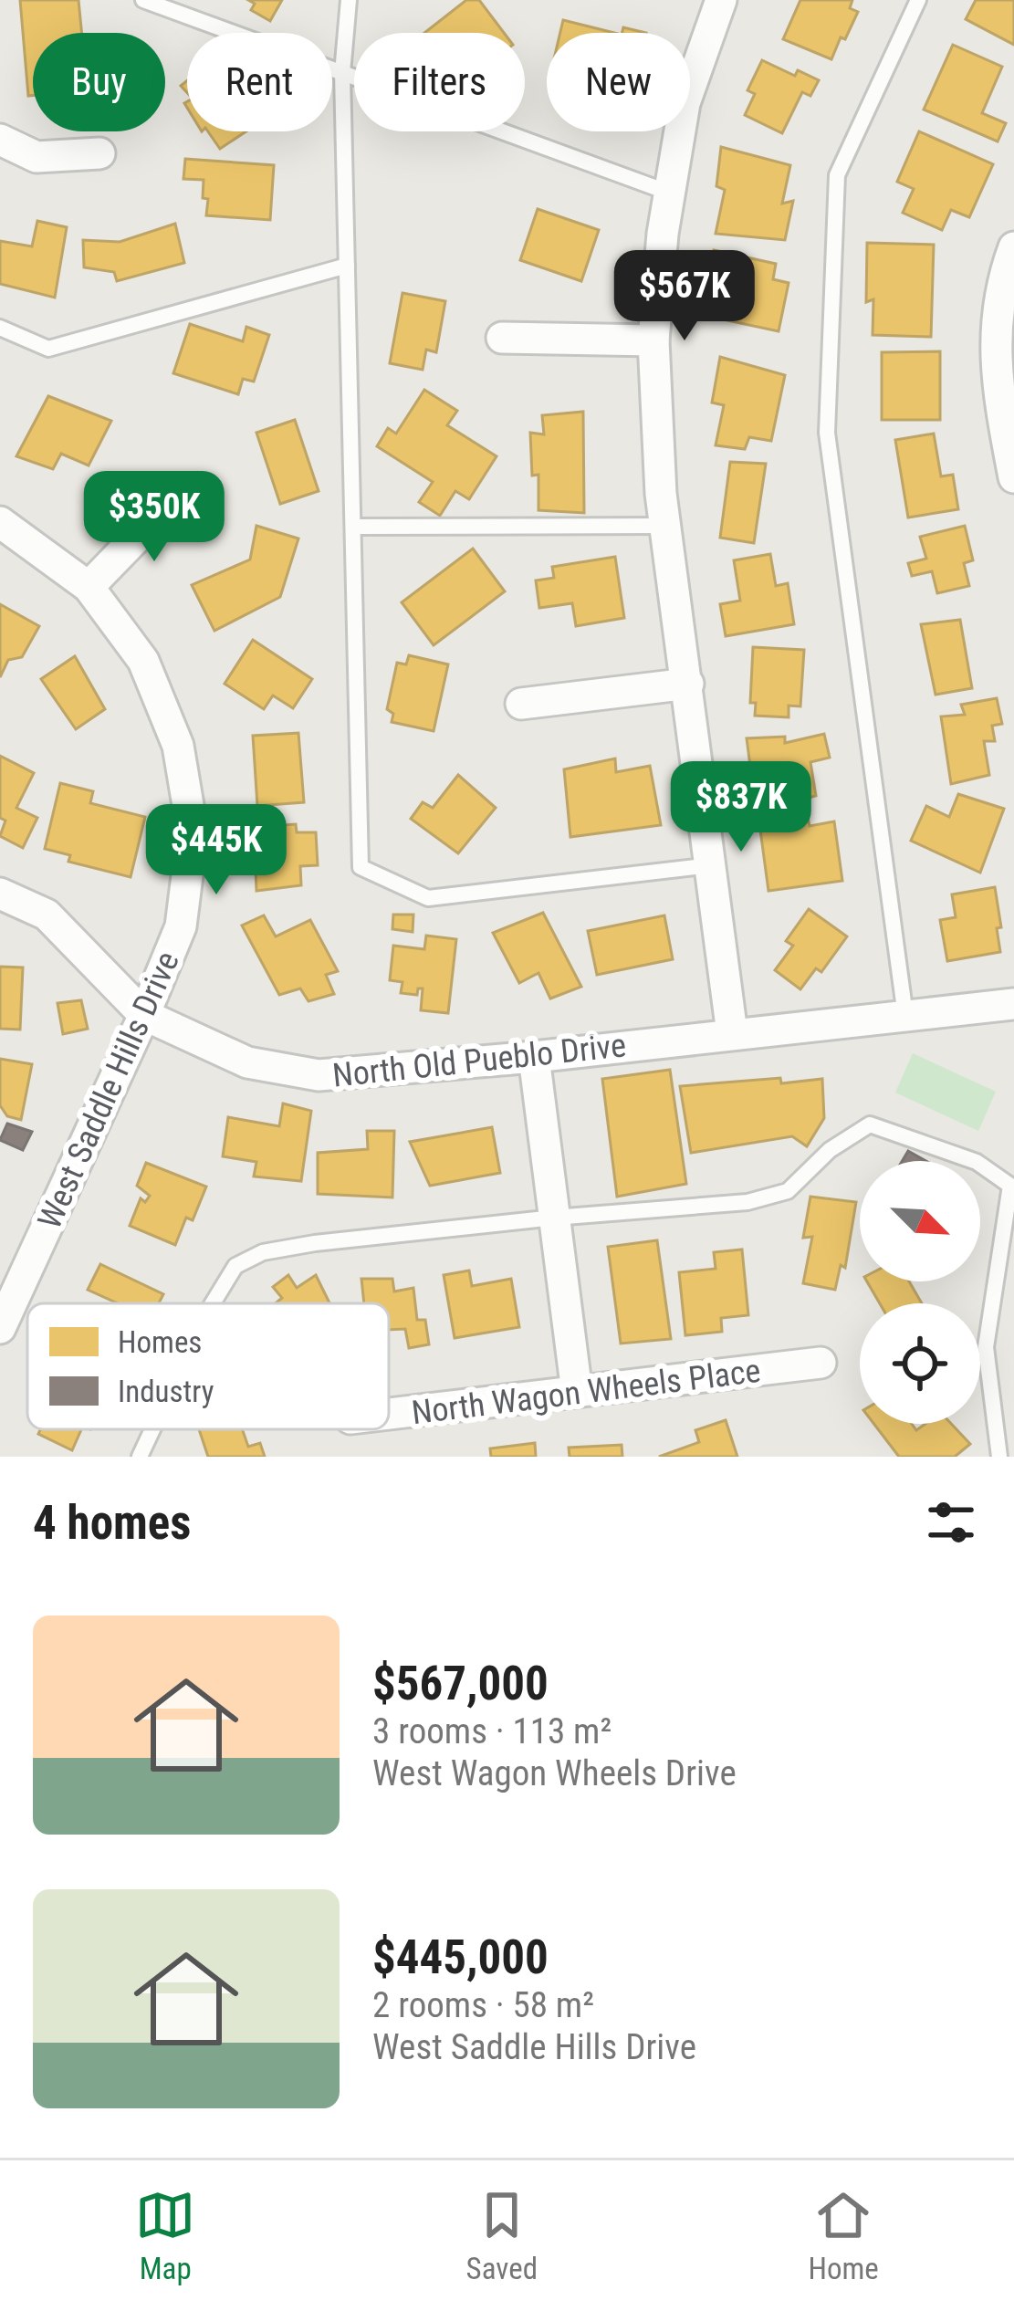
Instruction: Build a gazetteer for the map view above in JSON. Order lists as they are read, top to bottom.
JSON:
{
  "streets": {
    "street": ["North Old Pueblo Drive", "West Saddle Hills Drive", "North Wagon Wheels Place"]
  },
  "crossings": [
    ["North Old Pueblo Drive", "West Saddle Hills Drive"]
  ],
  "legend": ["Homes", "Industry"],
  "north": "bottom right",
  "page": {
    "chip": [
      "Buy",
      "Rent",
      "Filters",
      "New"
    ],
    "price": [
      "$567K",
      "$350K",
      "$837K",
      "$445K"
    ],
    "heading": "4 homes",
    "list": [
      {
        "name": "$567,000",
        "note": "3 rooms · 113 m² · West Wagon Wheels Drive"
      },
      {
        "name": "$445,000",
        "note": "2 rooms · 58 m² · West Saddle Hills Drive"
      }
    ],
    "tabs": ["Map", "Saved", "Home"]
  }
}
